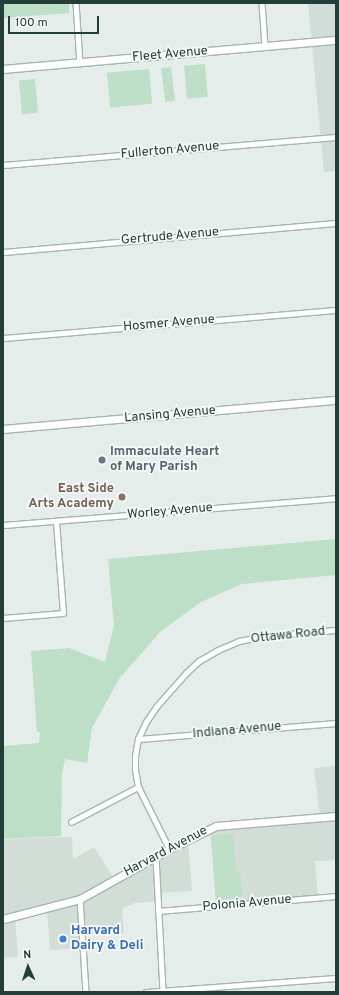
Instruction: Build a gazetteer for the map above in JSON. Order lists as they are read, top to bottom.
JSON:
{
  "streets": {
    "street": [
      "Fleet Avenue",
      "Fullerton Avenue",
      "Gertrude Avenue",
      "Hosmer Avenue",
      "Lansing Avenue",
      "Worley Avenue",
      "Ottawa Road",
      "Indiana Avenue",
      "Harvard Avenue",
      "Polonia Avenue"
    ]
  },
  "crossings": [
    ["Ottawa Road", "Indiana Avenue"],
    ["Ottawa Road", "Harvard Avenue"]
  ],
  "places": ["Immaculate Heart of Mary Parish", "East Side Arts Academy", "Harvard Dairy & Deli"],
  "scale_bar": "100 m",
  "north": "top"
}
